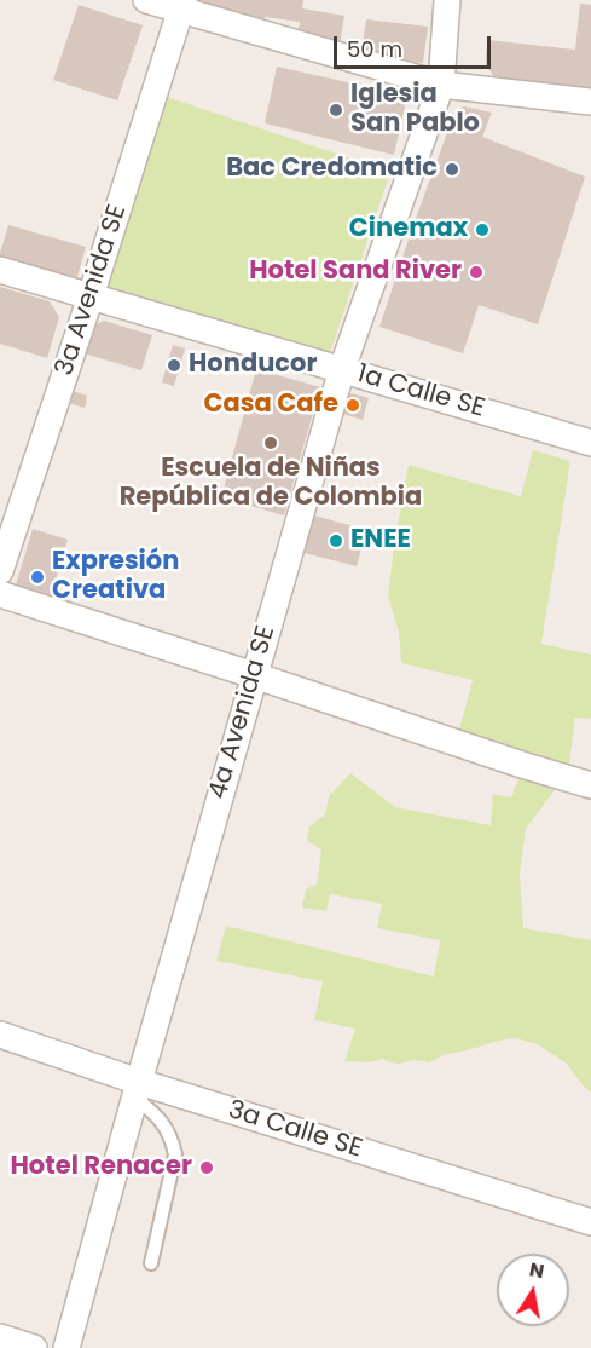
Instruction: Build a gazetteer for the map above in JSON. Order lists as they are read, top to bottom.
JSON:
{
  "streets": {
    "street": [
      "3a Avenida SE",
      "1a Calle SE",
      "4a Avenida SE",
      "3a Calle SE"
    ]
  },
  "crossings": [
    ["3a Avenida SE", "1a Calle SE"],
    ["1a Calle SE", "4a Avenida SE"],
    ["4a Avenida SE", "3a Calle SE"]
  ],
  "places": [
    "Iglesia San Pablo",
    "Bac Credomatic",
    "Cinemax",
    "Hotel Sand River",
    "Honducor",
    "Casa Cafe",
    "Escuela de Niñas República de Colombia",
    "ENEE",
    "Expresión Creativa",
    "Hotel Renacer"
  ],
  "scale_bar": "50 m",
  "north": "top"
}
